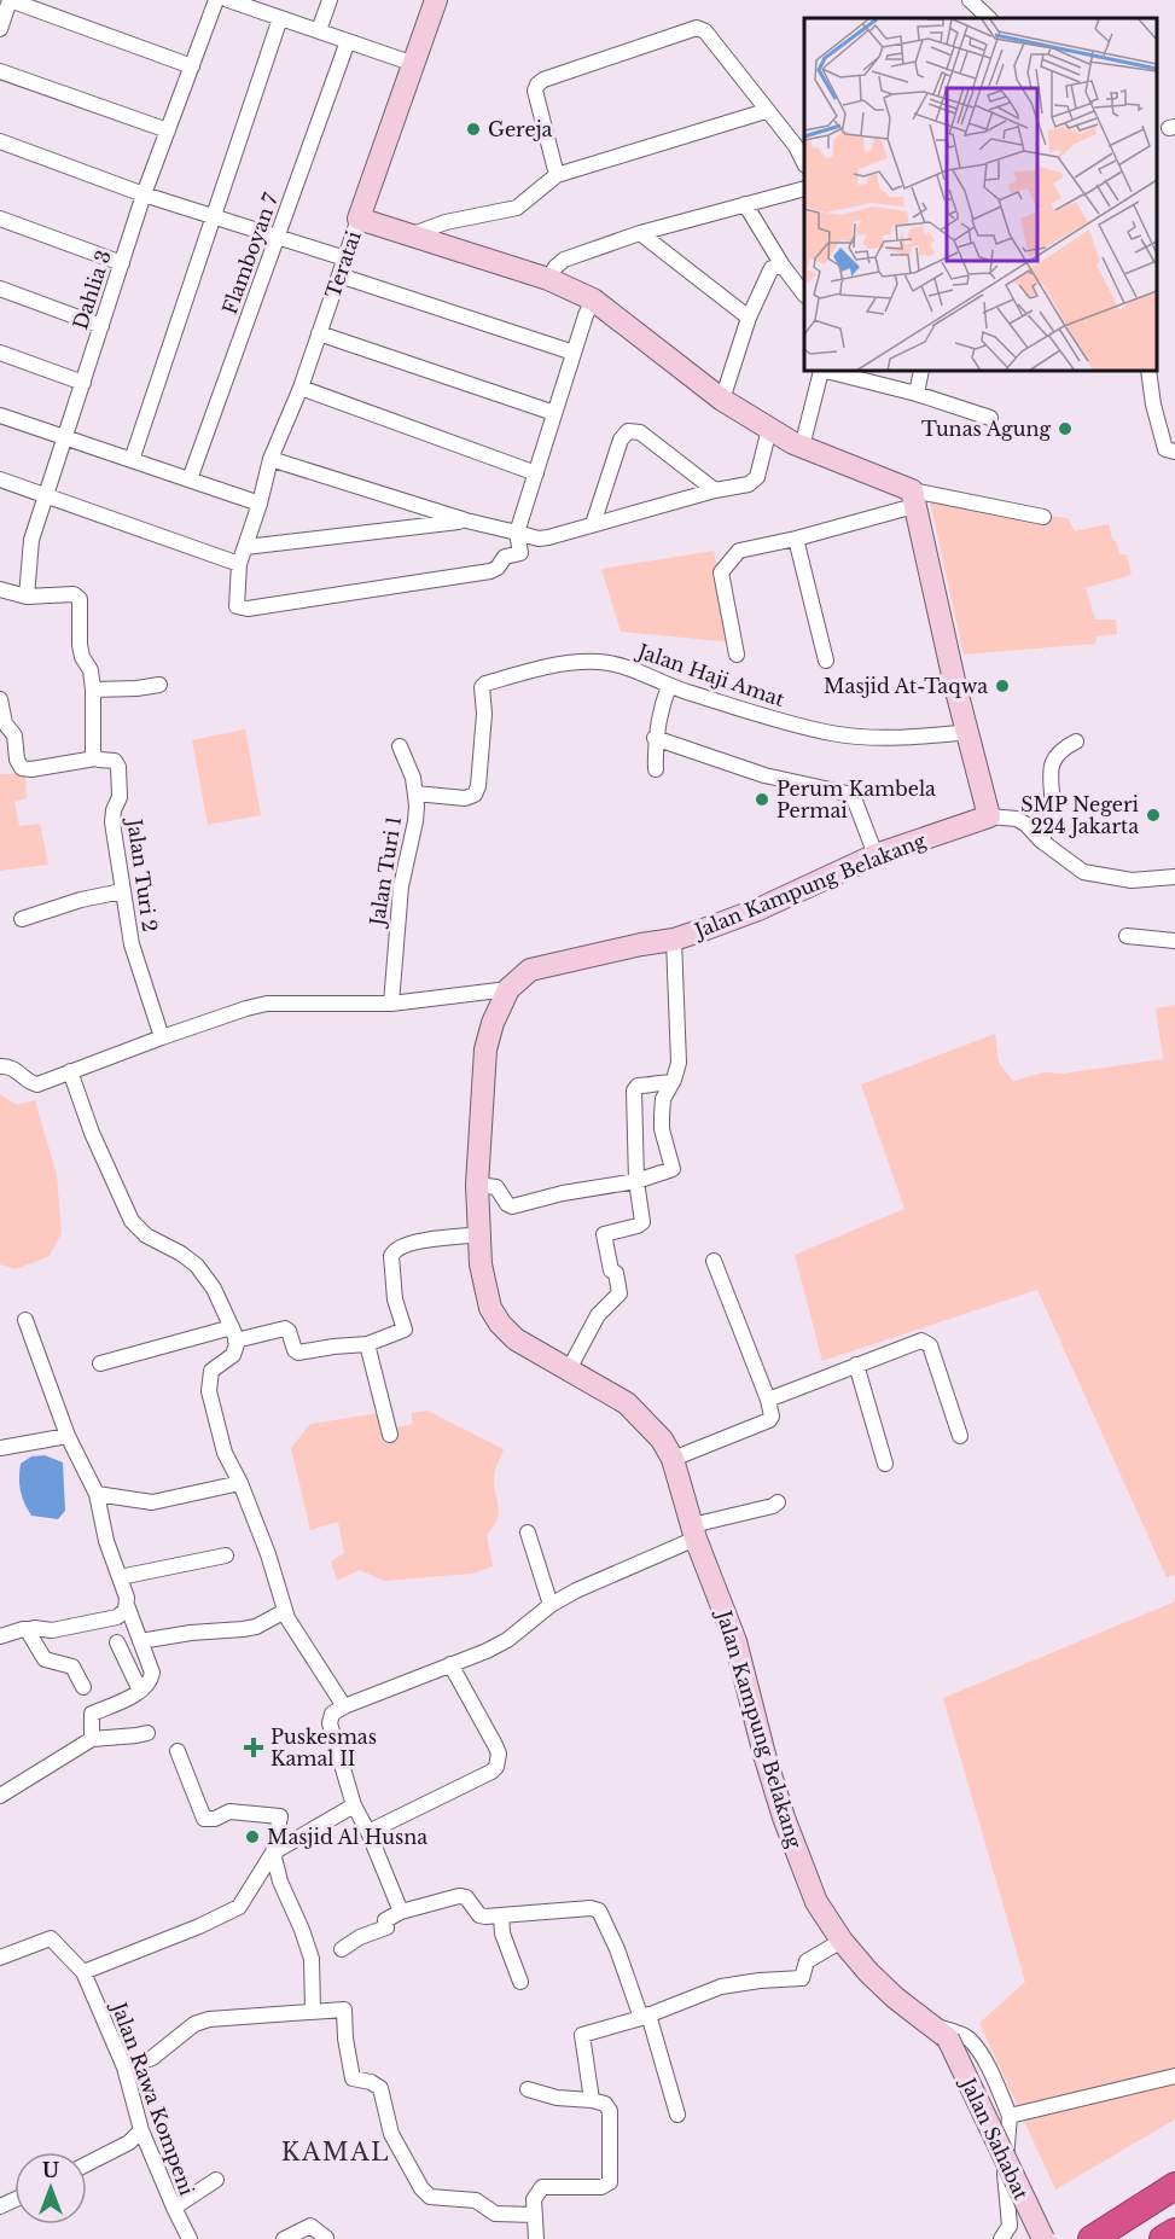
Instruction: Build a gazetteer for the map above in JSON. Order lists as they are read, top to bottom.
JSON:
{
  "streets": {
    "street": [
      "Flamboyan 7",
      "Teratai",
      "Dahlia 3",
      "Jalan Haji Amat",
      "Jalan Turi 1",
      "Jalan Turi 2",
      "Jalan Kampung Belakang",
      "Jalan Rawa Kompeni",
      "Jalan Sahabat"
    ]
  },
  "crossings": [
    ["Jalan Haji Amat", "Jalan Turi 1"],
    ["Jalan Turi 1", "Jalan Kampung Belakang"],
    ["Jalan Turi 2", "Jalan Kampung Belakang"],
    ["Jalan Kampung Belakang", "Jalan Sahabat"]
  ],
  "districts": ["KAMAL"],
  "places": {
    "other": [
      "Gereja",
      "Tunas Agung",
      "Masjid At-Taqwa",
      "Perum Kambela Permai",
      "SMP Negeri 224 Jakarta",
      "Masjid Al Husna"
    ],
    "health": ["Puskesmas Kamal II"]
  },
  "north": "top"
}
